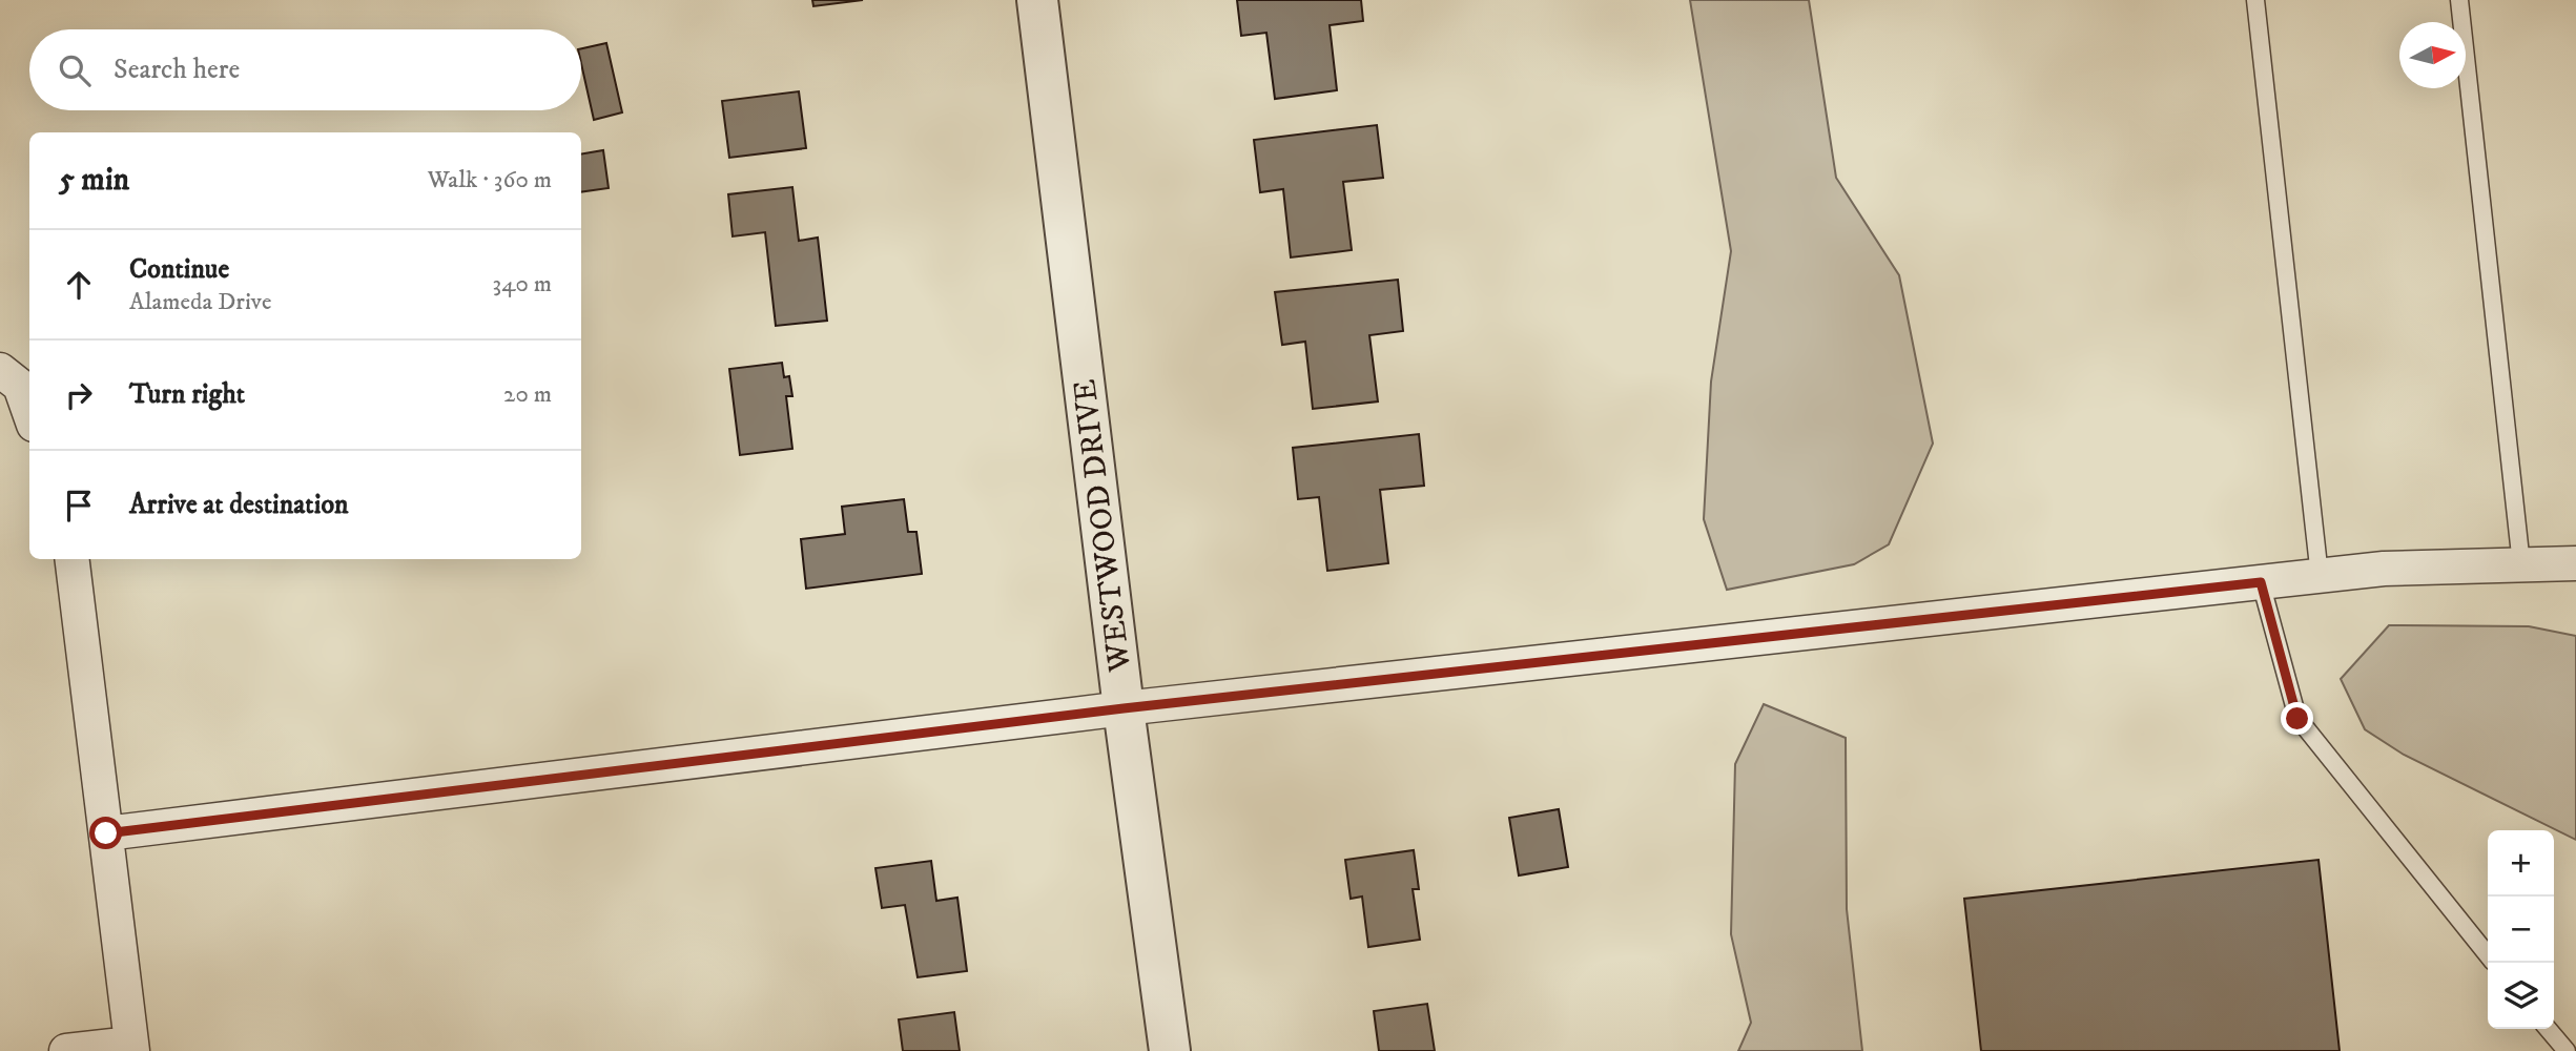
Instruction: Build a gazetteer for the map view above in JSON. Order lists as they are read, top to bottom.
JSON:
{
  "streets": {
    "street": ["WESTWOOD DRIVE"]
  },
  "north": "right",
  "page": {
    "search": "Search here",
    "heading": ["5 min", "Walk · 360 m"],
    "list": [
      ["Continue", "Alameda Drive", "340 m"],
      ["Turn right", "20 m"],
      "Arrive at destination"
    ],
    "map_buttons": ["+", "−"]
  }
}
